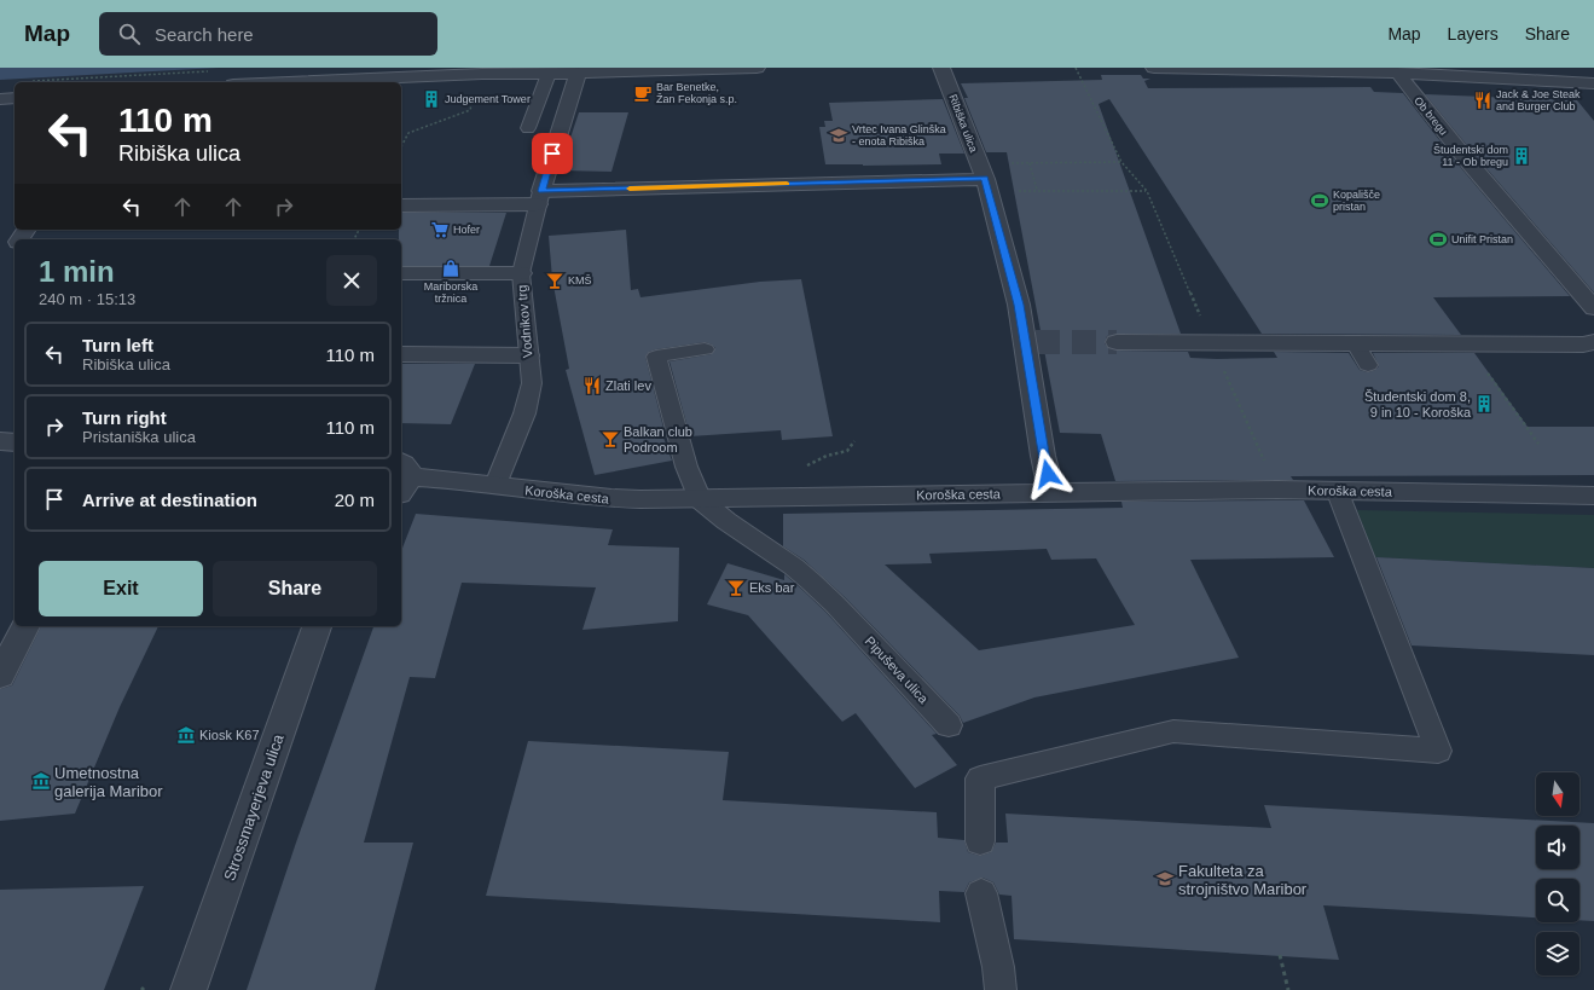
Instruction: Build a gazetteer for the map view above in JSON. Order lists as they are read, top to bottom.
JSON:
{
  "streets": {
    "street": [
      "Ob bregu",
      "Ribiška ulica",
      "Vodnikov trg",
      "Koroška cesta",
      "Strossmayerjeva ulica"
    ],
    "lane": ["Pipuševa ulica"]
  },
  "crossings": [
    ["Ribiška ulica", "Koroška cesta"],
    ["Vodnikov trg", "Koroška cesta"],
    ["Koroška cesta", "Pipuševa ulica"]
  ],
  "places": {
    "cafe": ["Bar Benetke, Žan Fekonja s.p."],
    "building": ["Judgement Tower", "Študentski dom 11 - Ob bregu", "Študentski dom 8, 9 in 10 - Koroška"],
    "restaurant": ["Jack & Joe Steak and Burger Club", "Zlati lev"],
    "school or university": ["Vrtec Ivana Glinška - enota Ribiška", "Fakulteta za strojništvo Maribor"],
    "sports": ["Kopališče pristan", "Unifit Pristan"],
    "supermarket": ["Hofer"],
    "shop": ["Mariborska tržnica"],
    "bar": ["KMŠ", "Balkan club Podroom", "Eks bar"],
    "museum": ["Kiosk K67", "Umetnostna galerija Maribor"]
  },
  "north": "bottom",
  "page": {
    "header": "Map",
    "search": "Search here",
    "nav": ["Map", "Layers", "Share"],
    "turn": ["110 m", "Ribiška ulica"],
    "heading": ["1 min", "240 m · 15:13"],
    "list": [
      {
        "name": "Turn left",
        "note": "Ribiška ulica",
        "value": "110 m"
      },
      {
        "name": "Turn right",
        "note": "Pristaniška ulica",
        "value": "110 m"
      },
      {
        "name": "Arrive at destination",
        "value": "20 m"
      }
    ],
    "buttons": ["Exit", "Share"]
  }
}
